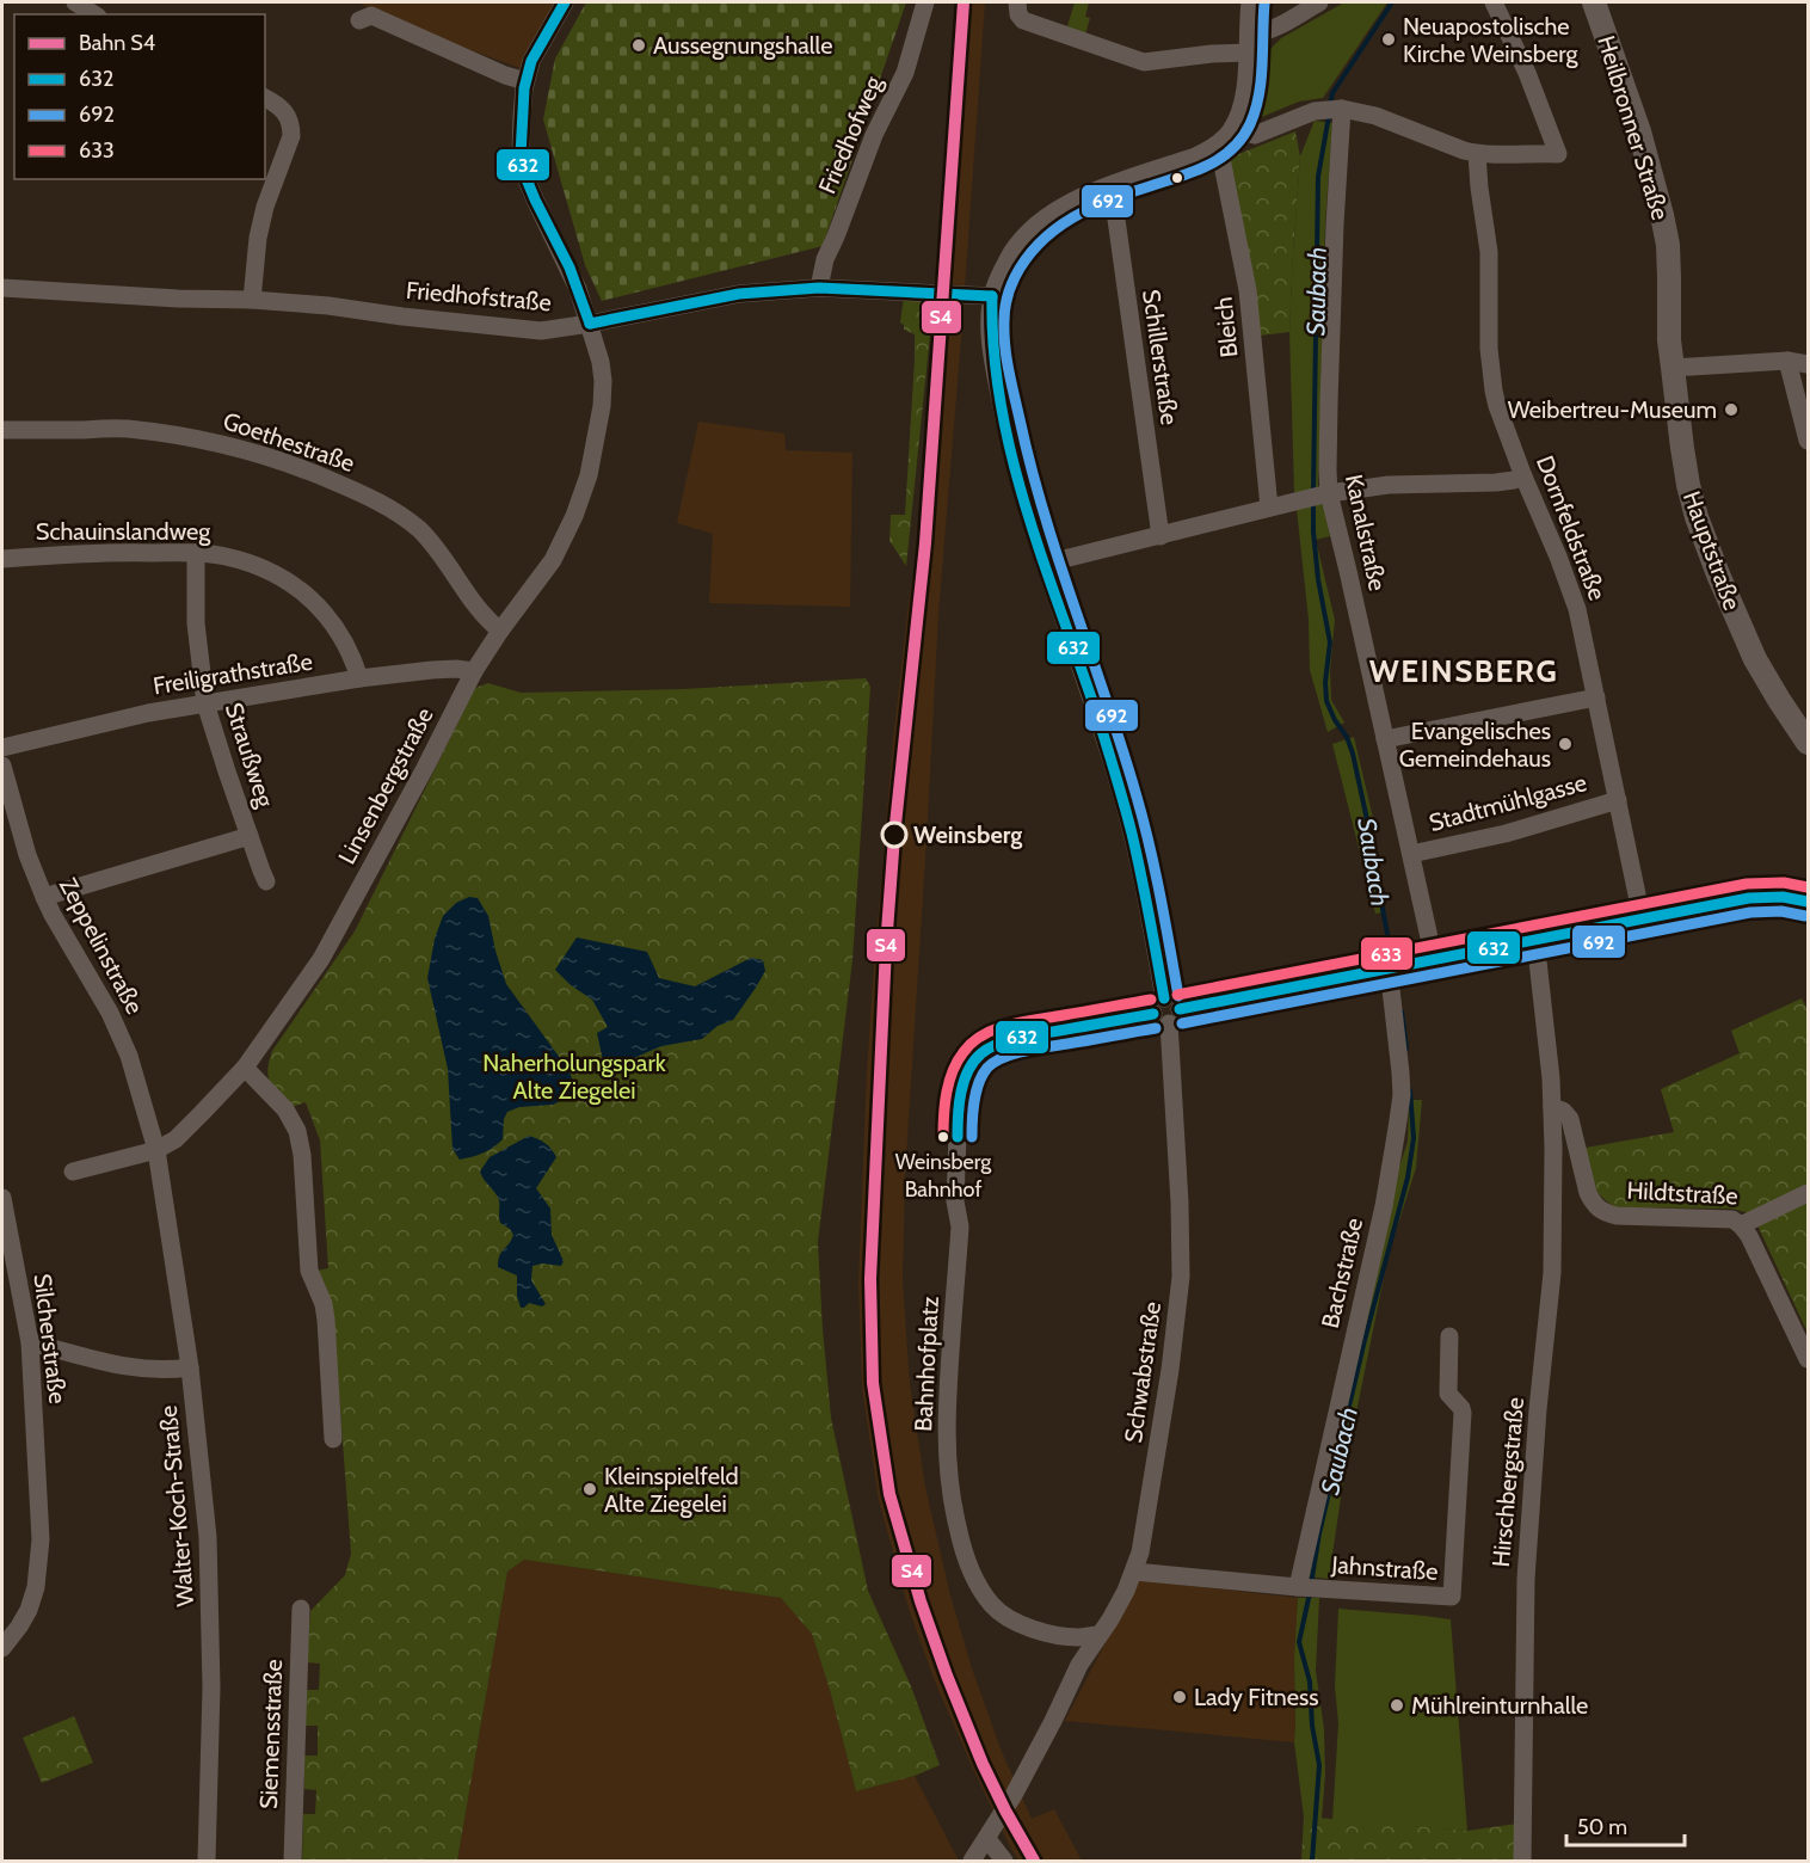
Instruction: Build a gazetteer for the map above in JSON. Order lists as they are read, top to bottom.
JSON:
{
  "streets": {
    "street": [
      "Heilbronner Straße",
      "Friedhofweg",
      "Friedhofstraße",
      "Bleich",
      "Schillerstraße",
      "Goethestraße",
      "Dornfeldstraße",
      "Schauinslandweg",
      "Kanalstraße",
      "Hauptstraße",
      "Freiligrathstraße",
      "Straußweg",
      "Linsenbergstraße",
      "Stadtmühlgasse",
      "Zeppelinstraße",
      "Hildtstraße",
      "Bachstraße",
      "Silcherstraße",
      "Bahnhofplatz",
      "Schwabstraße",
      "Hirschbergstraße",
      "Walter-Koch-Straße",
      "Jahnstraße",
      "Siemensstraße"
    ]
  },
  "crossings": [
    ["Heilbronner Straße", "Hauptstraße"],
    ["Friedhofweg", "Friedhofstraße"],
    ["Friedhofstraße", "Linsenbergstraße"],
    ["Friedhofstraße", "Schwabstraße"],
    ["Goethestraße", "Linsenbergstraße"],
    ["Dornfeldstraße", "Stadtmühlgasse"],
    ["Schauinslandweg", "Freiligrathstraße"],
    ["Schauinslandweg", "Straußweg"],
    ["Kanalstraße", "Stadtmühlgasse"],
    ["Freiligrathstraße", "Straußweg"],
    ["Freiligrathstraße", "Linsenbergstraße"],
    ["Linsenbergstraße", "Zeppelinstraße"],
    ["Linsenbergstraße", "Walter-Koch-Straße"],
    ["Zeppelinstraße", "Walter-Koch-Straße"],
    ["Hildtstraße", "Hirschbergstraße"],
    ["Bachstraße", "Jahnstraße"],
    ["Bahnhofplatz", "Schwabstraße"],
    ["Schwabstraße", "Jahnstraße"]
  ],
  "districts": ["WEINSBERG"],
  "water": ["Saubach"],
  "parks": ["Naherholungspark Alte Ziegelei"],
  "places": [
    "Neuapostolische Kirche Weinsberg",
    "Aussegnungshalle",
    "Weibertreu-Museum",
    "Evangelisches Gemeindehaus",
    "Weinsberg",
    "Weinsberg Bahnhof",
    "Kleinspielfeld Alte Ziegelei",
    "Lady Fitness",
    "Mühlreinturnhalle"
  ],
  "lines": [
    "rail line S4",
    "transit line 632",
    "transit line 692",
    "transit line 633"
  ],
  "legend": [
    "Bahn S4",
    "632",
    "692",
    "633"
  ],
  "scale_bar": "50 m"
}
